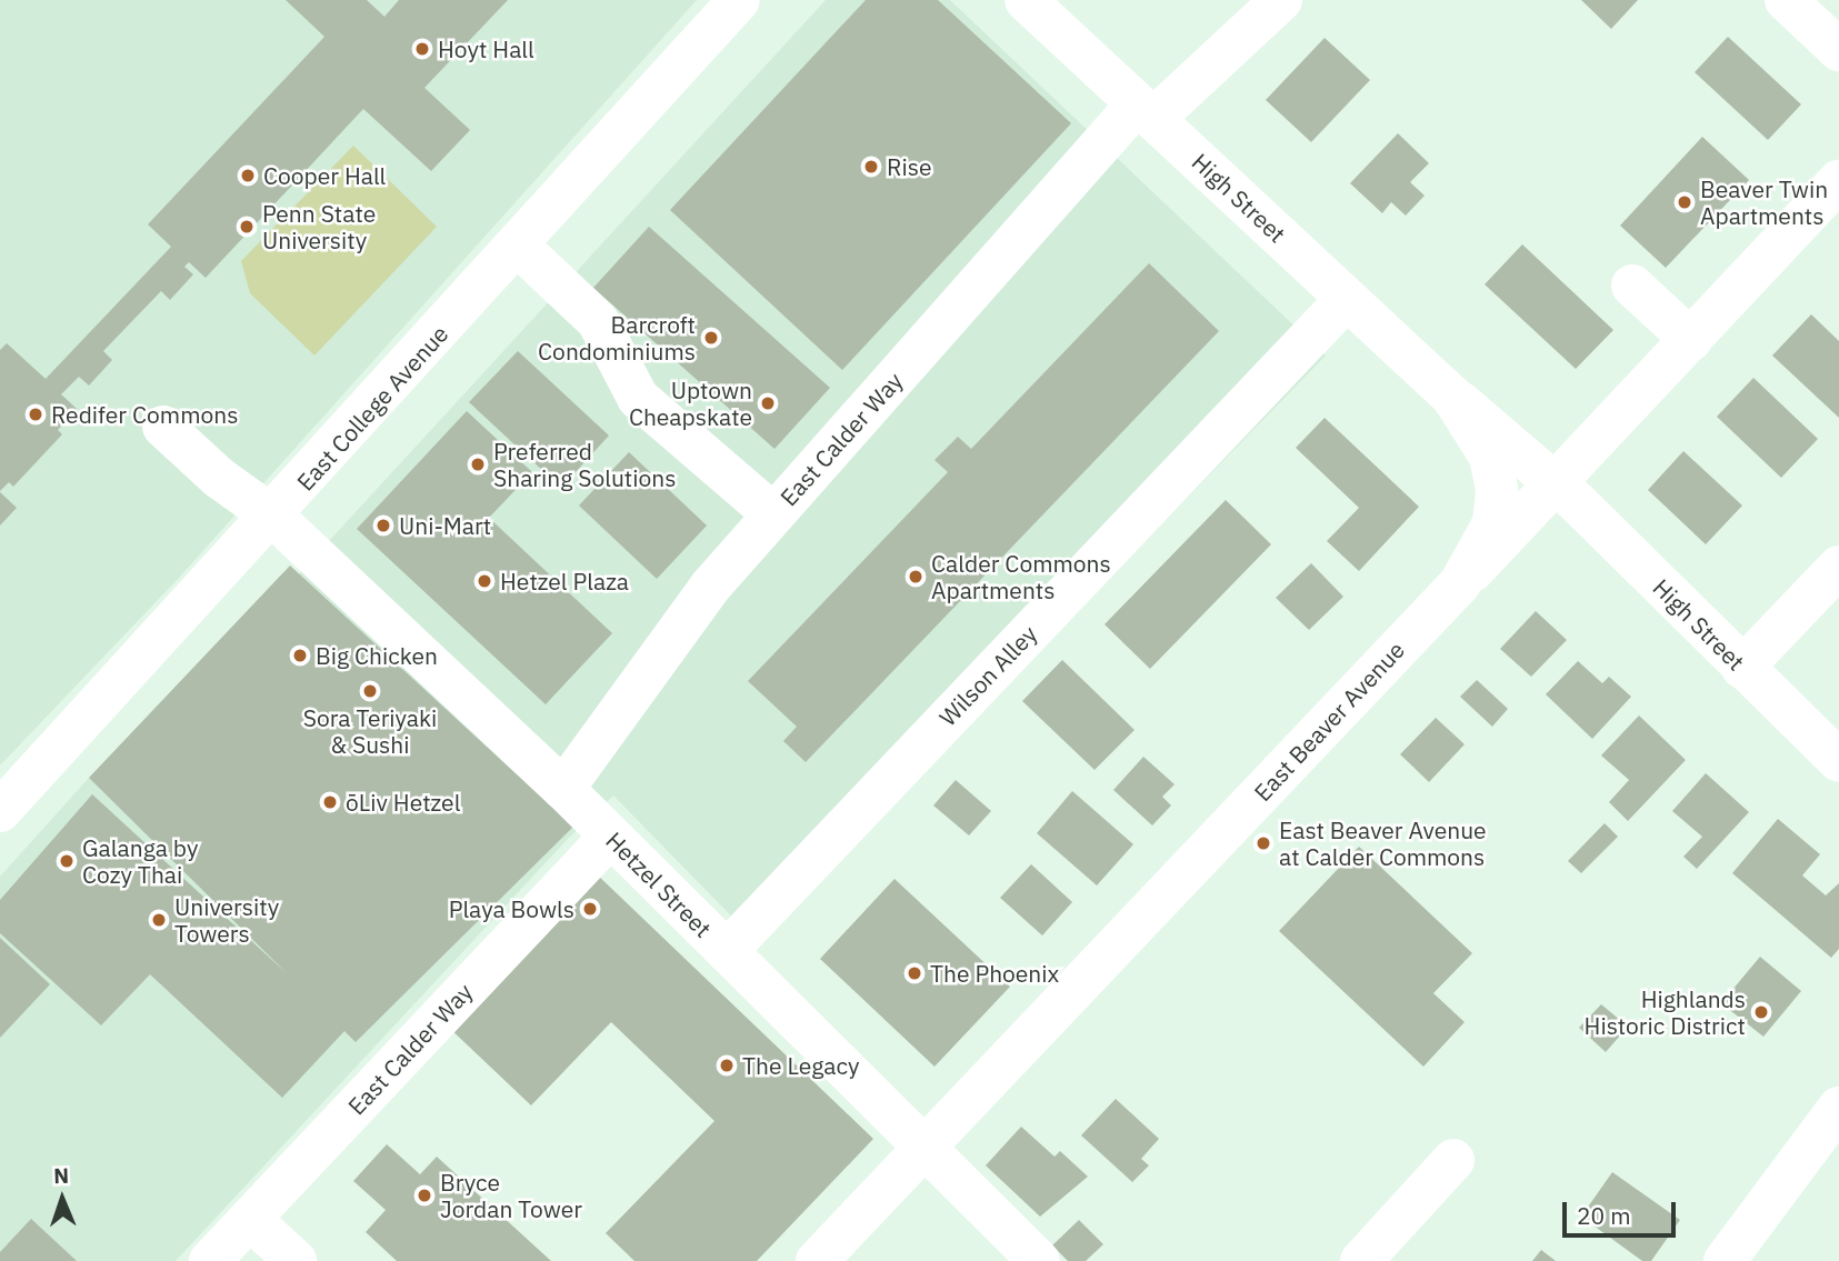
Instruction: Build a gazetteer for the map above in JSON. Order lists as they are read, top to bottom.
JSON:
{
  "streets": {
    "main road": [
      "High Street",
      "East College Avenue",
      "East Calder Way",
      "Wilson Alley",
      "East Beaver Avenue",
      "Hetzel Street"
    ]
  },
  "crossings": [
    ["High Street", "East Calder Way"],
    ["High Street", "Wilson Alley"],
    ["High Street", "East Beaver Avenue"],
    ["East College Avenue", "Hetzel Street"],
    ["East Calder Way", "Hetzel Street"],
    ["Wilson Alley", "Hetzel Street"],
    ["East Beaver Avenue", "Hetzel Street"]
  ],
  "places": [
    "Hoyt Hall",
    "Rise",
    "Cooper Hall",
    "Beaver Twin Apartments",
    "Penn State University",
    "Barcroft Condominiums",
    "Uptown Cheapskate",
    "Redifer Commons",
    "Preferred Sharing Solutions",
    "Uni-Mart",
    "Calder Commons Apartments",
    "Hetzel Plaza",
    "Big Chicken",
    "Sora Teriyaki & Sushi",
    "ōLiv Hetzel",
    "East Beaver Avenue at Calder Commons",
    "Galanga by Cozy Thai",
    "Playa Bowls",
    "University Towers",
    "The Phoenix",
    "Highlands Historic District",
    "The Legacy",
    "Bryce Jordan Tower"
  ],
  "scale_bar": "20 m",
  "north": "top"
}
